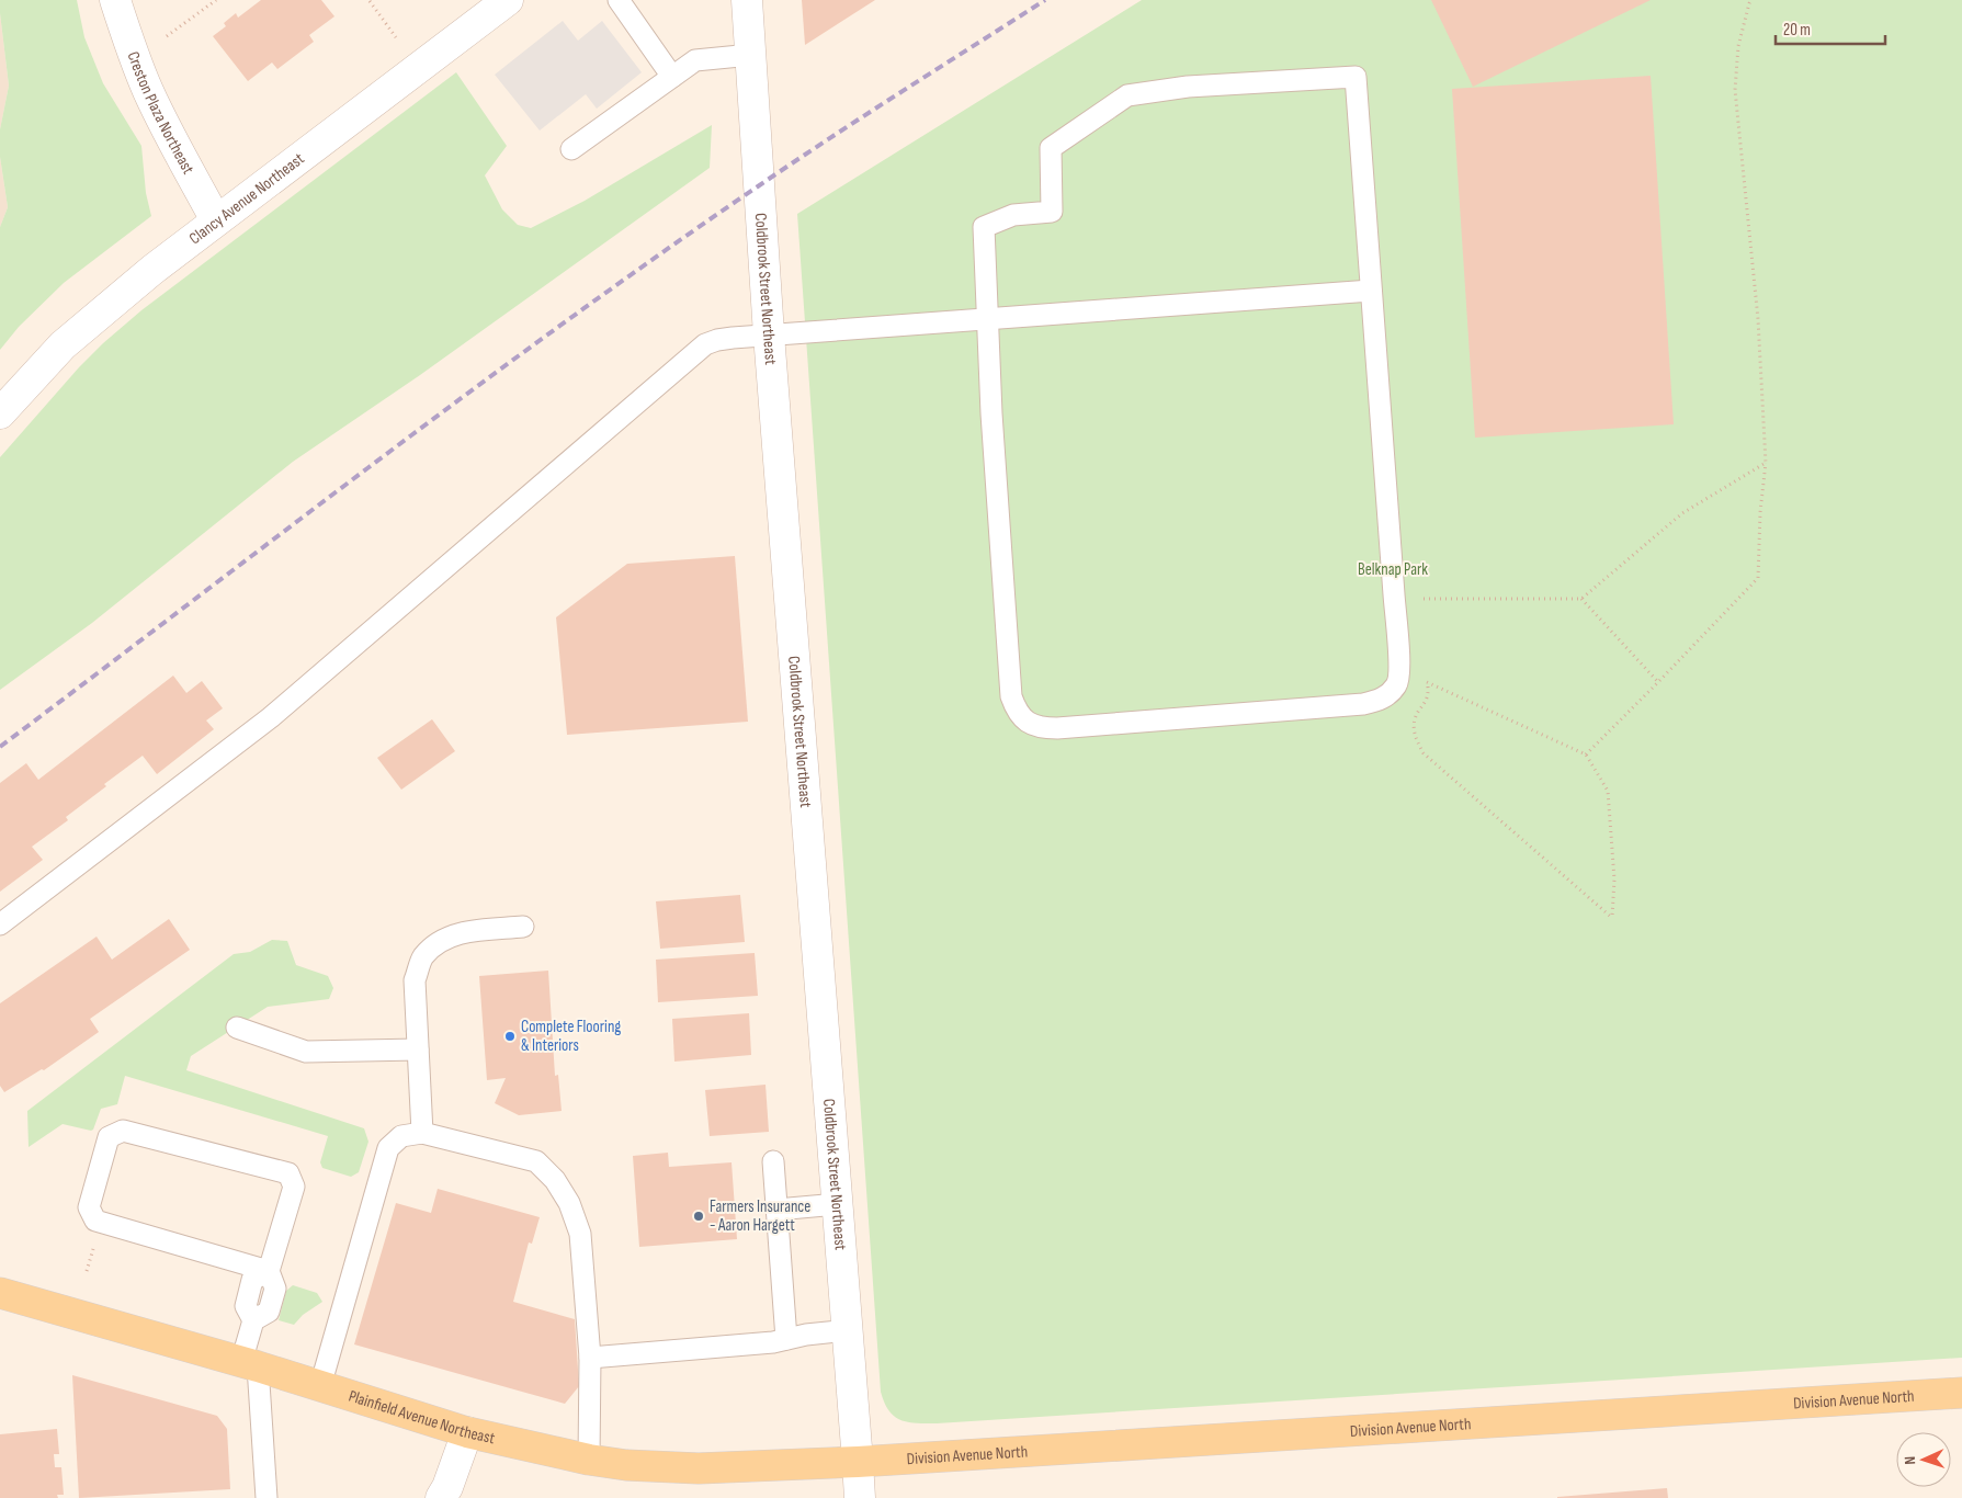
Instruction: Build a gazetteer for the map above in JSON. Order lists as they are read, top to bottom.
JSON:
{
  "streets": {
    "main road": ["Division Avenue North", "Plainfield Avenue Northeast"],
    "street": ["Creston Plaza Northeast", "Clancy Avenue Northeast", "Coldbrook Street Northeast"]
  },
  "crossings": [
    ["Creston Plaza Northeast", "Clancy Avenue Northeast"],
    ["Coldbrook Street Northeast", "Division Avenue North"],
    ["Coldbrook Street Northeast", "Plainfield Avenue Northeast"],
    ["Division Avenue North", "Plainfield Avenue Northeast"]
  ],
  "parks": ["Belknap Park"],
  "places": ["Complete Flooring & Interiors", "Farmers Insurance - Aaron Hargett"],
  "scale_bar": "20 m",
  "north": "left"
}
